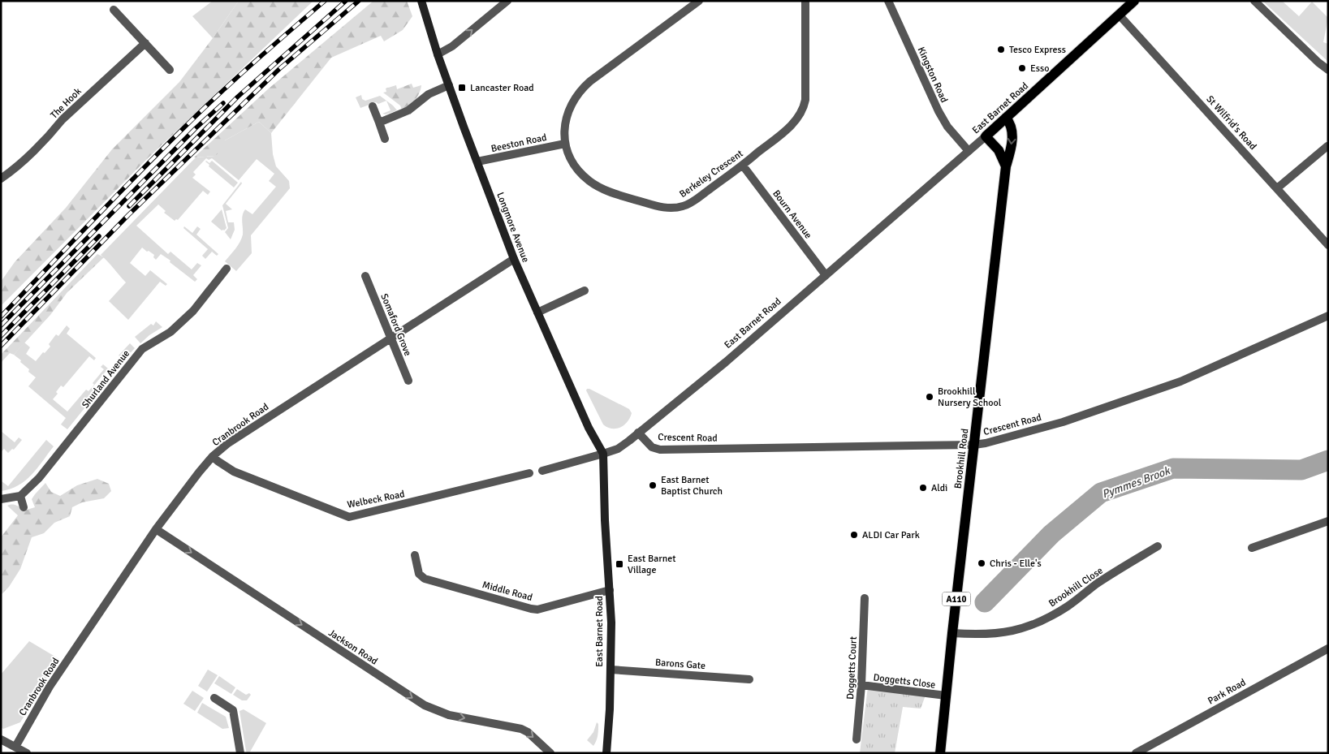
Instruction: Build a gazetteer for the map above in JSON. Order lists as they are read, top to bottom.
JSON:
{
  "streets": {
    "main road": [
      "East Barnet Road",
      "Longmore Avenue",
      "Brookhill Road",
      "A110"
    ],
    "street": [
      "Kingston Road",
      "The Hook",
      "St Wilfrid's Road",
      "Beeston Road",
      "Berkeley Crescent",
      "Bourn Avenue",
      "Somaford Grove",
      "Shurland Avenue",
      "Cranbrook Road",
      "Crescent Road",
      "Welbeck Road",
      "Brookhill Close",
      "Middle Road",
      "Jackson Road",
      "Barons Gate",
      "Doggetts Court",
      "Doggetts Close",
      "Park Road"
    ]
  },
  "crossings": [
    ["Kingston Road", "East Barnet Road"],
    ["East Barnet Road", "St Wilfrid's Road"],
    ["East Barnet Road", "Bourn Avenue"],
    ["East Barnet Road", "Longmore Avenue"],
    ["East Barnet Road", "Crescent Road"],
    ["East Barnet Road", "Brookhill Road"],
    ["East Barnet Road", "Middle Road"],
    ["East Barnet Road", "Barons Gate"],
    ["Beeston Road", "Berkeley Crescent"],
    ["Beeston Road", "Longmore Avenue"],
    ["Berkeley Crescent", "Bourn Avenue"],
    ["Longmore Avenue", "Cranbrook Road"],
    ["Somaford Grove", "Cranbrook Road"],
    ["Cranbrook Road", "Welbeck Road"],
    ["Cranbrook Road", "Jackson Road"],
    ["Crescent Road", "Brookhill Road"],
    ["Brookhill Road", "Brookhill Close"],
    ["Brookhill Road", "Doggetts Close"],
    ["Doggetts Court", "Doggetts Close"]
  ],
  "one_way": ["Jackson Road"],
  "water": ["Pymmes Brook"],
  "places": {
    "other": [
      "Tesco Express",
      "Esso",
      "Brookhill Nursery School",
      "East Barnet Baptist Church",
      "Aldi",
      "ALDI Car Park",
      "Chris - Elle's"
    ],
    "transit": ["Lancaster Road", "East Barnet Village"]
  }
}
